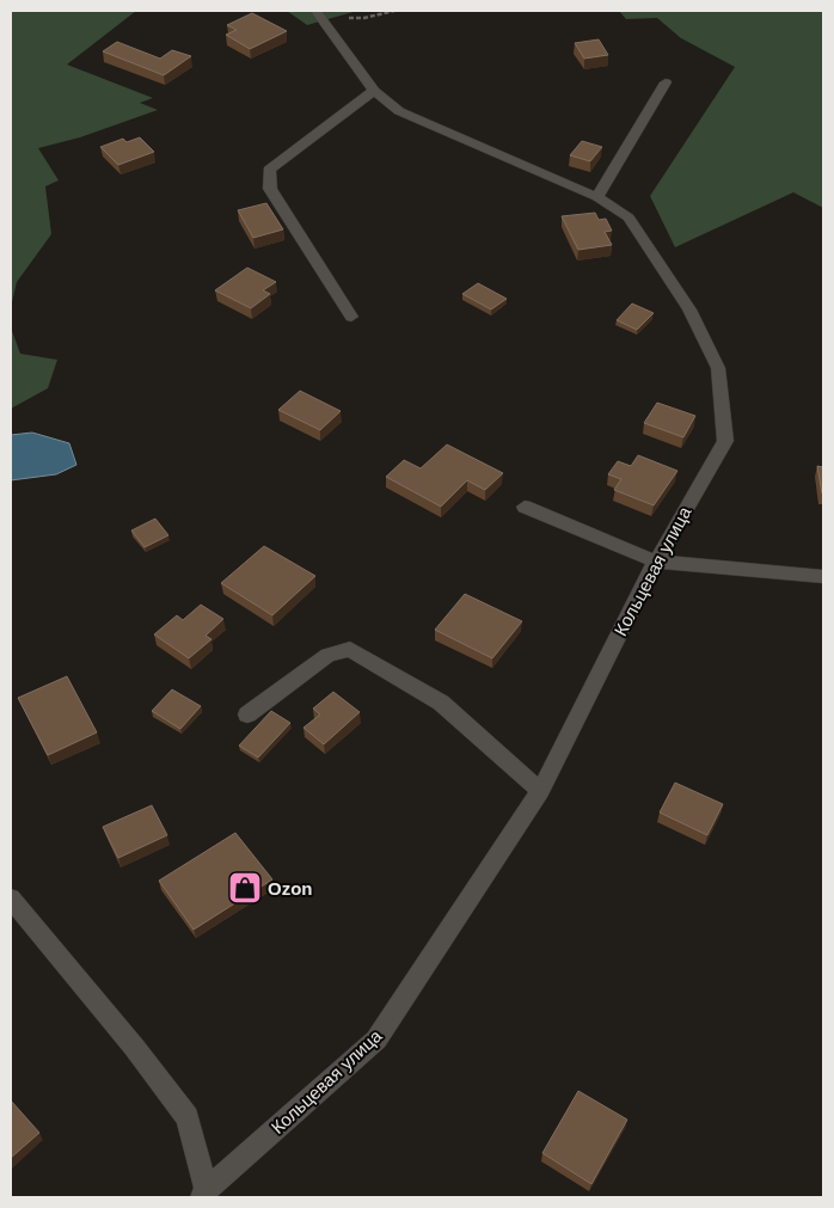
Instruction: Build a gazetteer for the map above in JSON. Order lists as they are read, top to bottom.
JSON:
{
  "streets": {
    "street": ["Кольцевая улица"]
  },
  "places": {
    "shop": ["Ozon"]
  }
}
